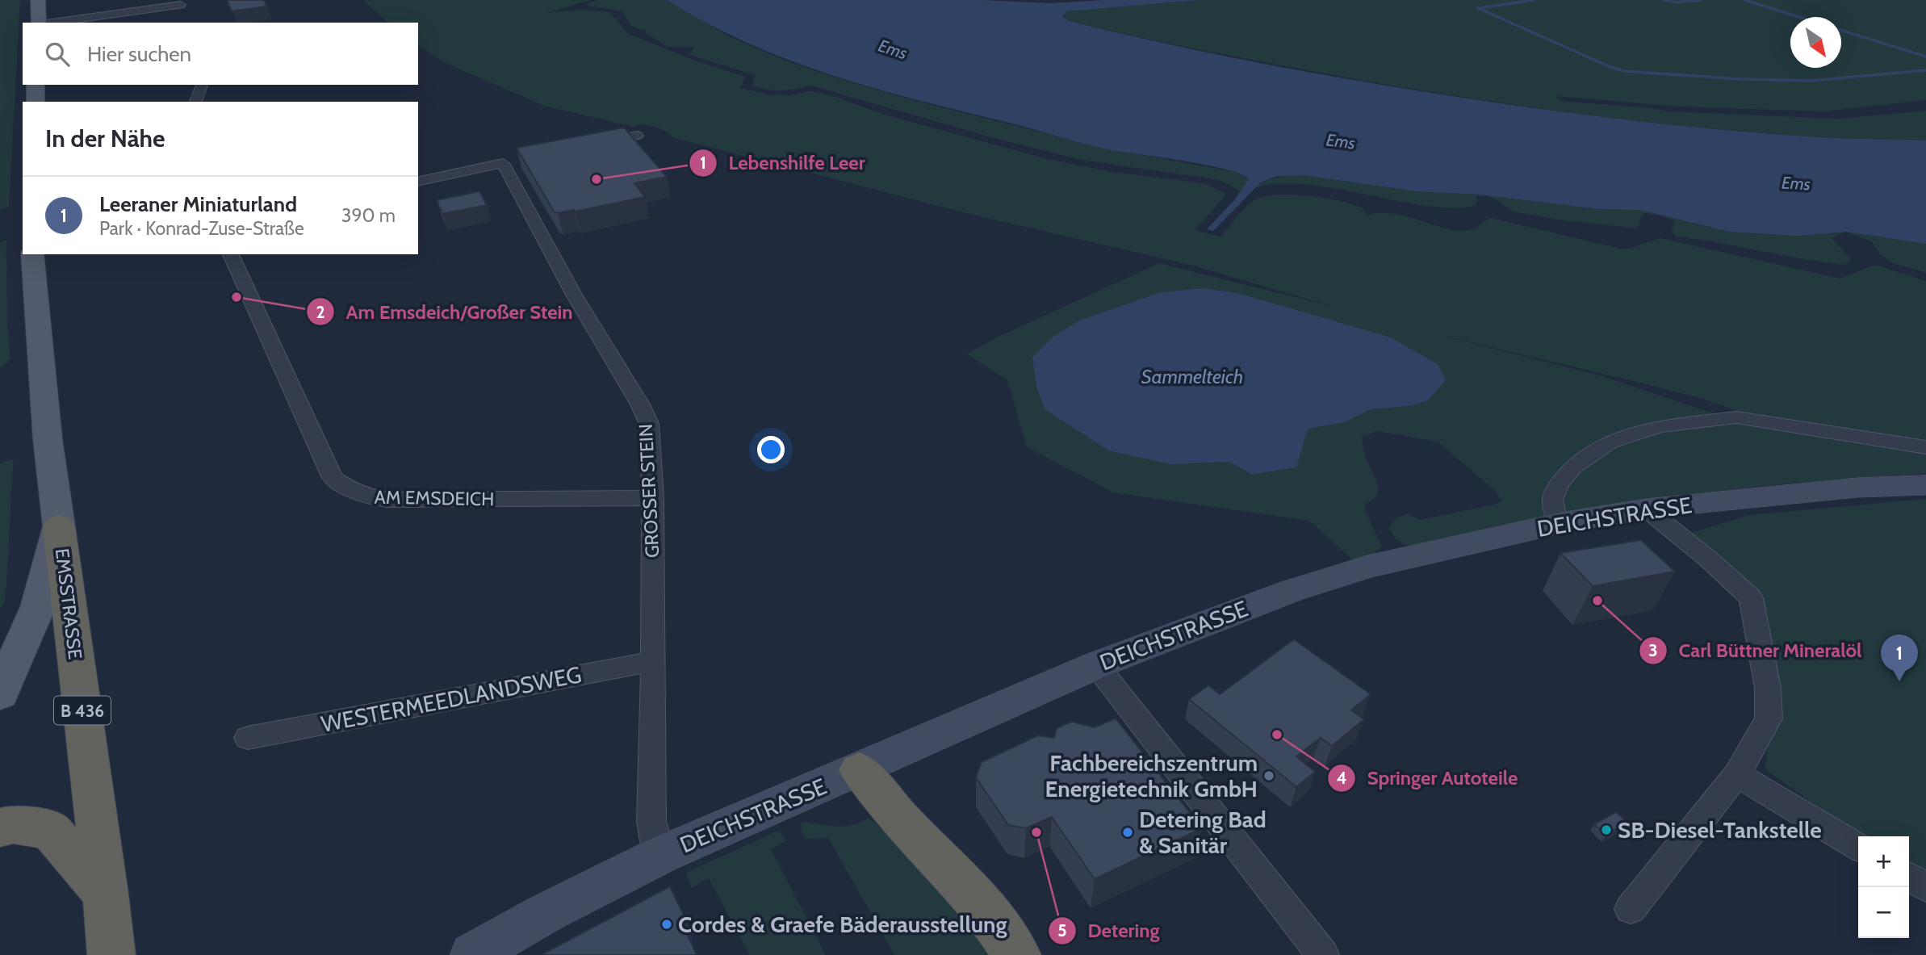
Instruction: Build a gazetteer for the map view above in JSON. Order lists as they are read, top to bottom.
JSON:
{
  "streets": {
    "highway": ["EMSSTRASSE", "B 436"],
    "main road": ["DEICHSTRASSE"],
    "street": ["GROSSER STEIN", "AM EMSDEICH", "WESTERMEEDLANDSWEG"]
  },
  "crossings": [
    ["GROSSER STEIN", "AM EMSDEICH"],
    ["GROSSER STEIN", "DEICHSTRASSE"],
    ["GROSSER STEIN", "WESTERMEEDLANDSWEG"]
  ],
  "water": ["Ems", "Sammelteich"],
  "places": [
    "Lebenshilfe Leer",
    "Am Emsdeich/Großer Stein",
    "Carl Büttner Mineralöl",
    "Springer Autoteile",
    "Fachbereichszentrum Energietechnik GmbH",
    "SB-Diesel-Tankstelle",
    "Detering",
    "Detering Bad & Sanitär",
    "Cordes & Graefe Bäderausstellung"
  ],
  "north": "bottom right",
  "page": {
    "search": "Hier suchen",
    "heading": "In der Nähe",
    "list": [
      {
        "mark": "1",
        "name": "Leeraner Miniaturland",
        "note": "Park · Konrad-Zuse-Straße",
        "value": "390 m"
      }
    ],
    "pins": "1",
    "map_buttons": ["+", "−"]
  }
}
